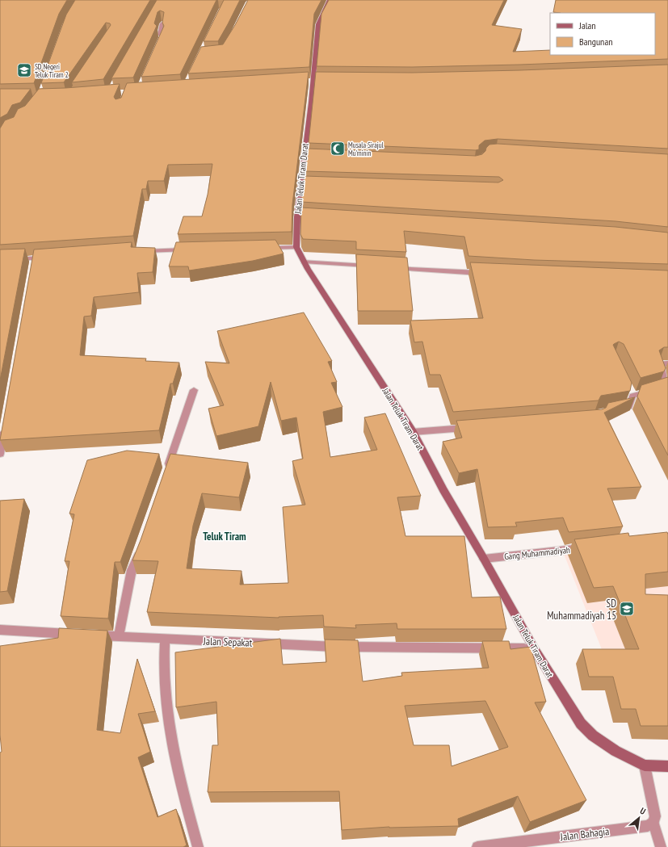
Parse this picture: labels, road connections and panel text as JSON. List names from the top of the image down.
{
  "streets": {
    "street": [
      "Jalan Teluk Tiram Darat",
      "Gang Muhammadiyah",
      "Jalan Sepakat",
      "Jalan Bahagia"
    ]
  },
  "crossings": [
    ["Jalan Teluk Tiram Darat", "Gang Muhammadiyah"],
    ["Jalan Teluk Tiram Darat", "Jalan Sepakat"]
  ],
  "districts": ["Teluk Tiram"],
  "places": {
    "school or university": ["SD Negeri Teluk Tiram 2", "SD Muhammadiyah 15"],
    "mosque": ["Musala Sirajul Mu'minin"]
  },
  "legend": ["Jalan", "Bangunan"],
  "north": "top right"
}
